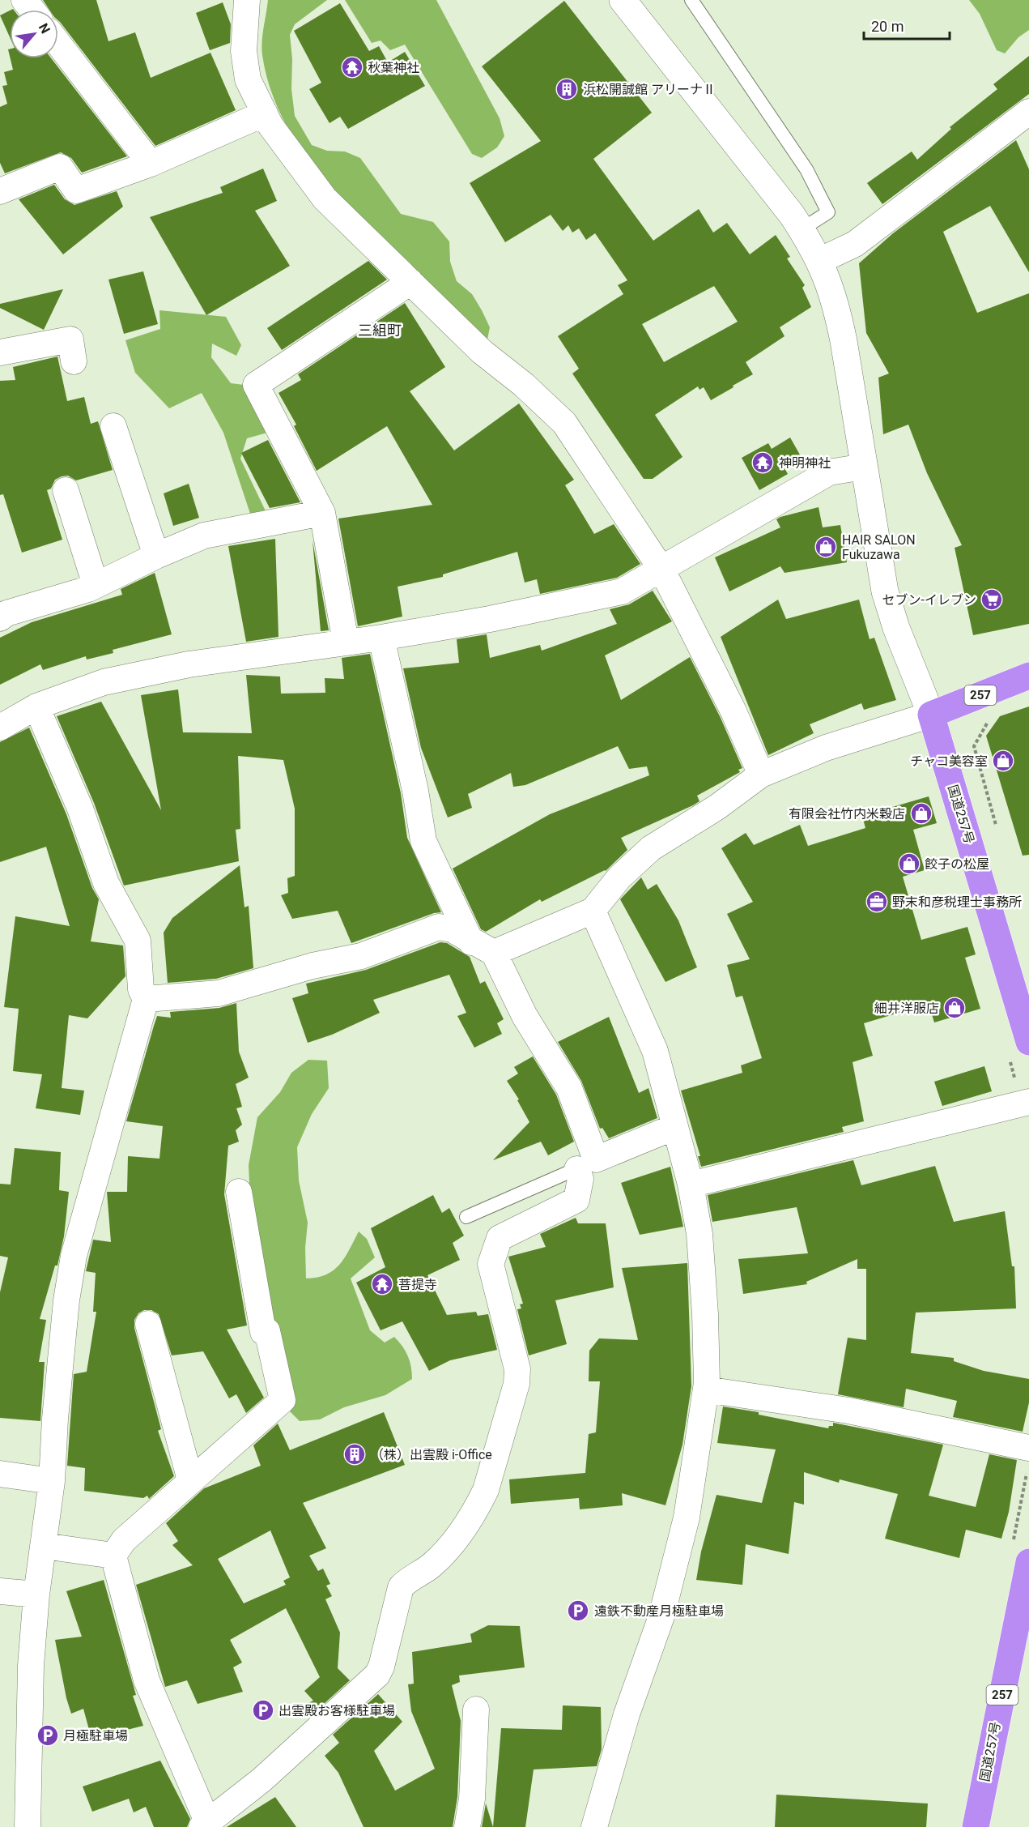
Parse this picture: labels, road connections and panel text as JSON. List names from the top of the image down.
{
  "streets": {
    "highway": ["257", "国道257号"]
  },
  "crossings": [
    ["257", "国道257号"]
  ],
  "districts": ["三組町"],
  "places": {
    "temple": ["秋葉神社", "神明神社", "菩提寺"],
    "building": ["浜松開誠館 アリーナⅡ", "（株）出雲殿 i-Office"],
    "shop": [
      "HAIR SALON Fukuzawa",
      "チャコ美容室",
      "有限会社竹内米穀店",
      "餃子の松屋",
      "細井洋服店"
    ],
    "supermarket": ["セブン-イレブン"],
    "office": ["野末和彦税理士事務所"],
    "parking": ["遠鉄不動産月極駐車場", "出雲殿お客様駐車場", "月極駐車場"]
  },
  "scale_bar": "20 m",
  "north": "top right"
}
